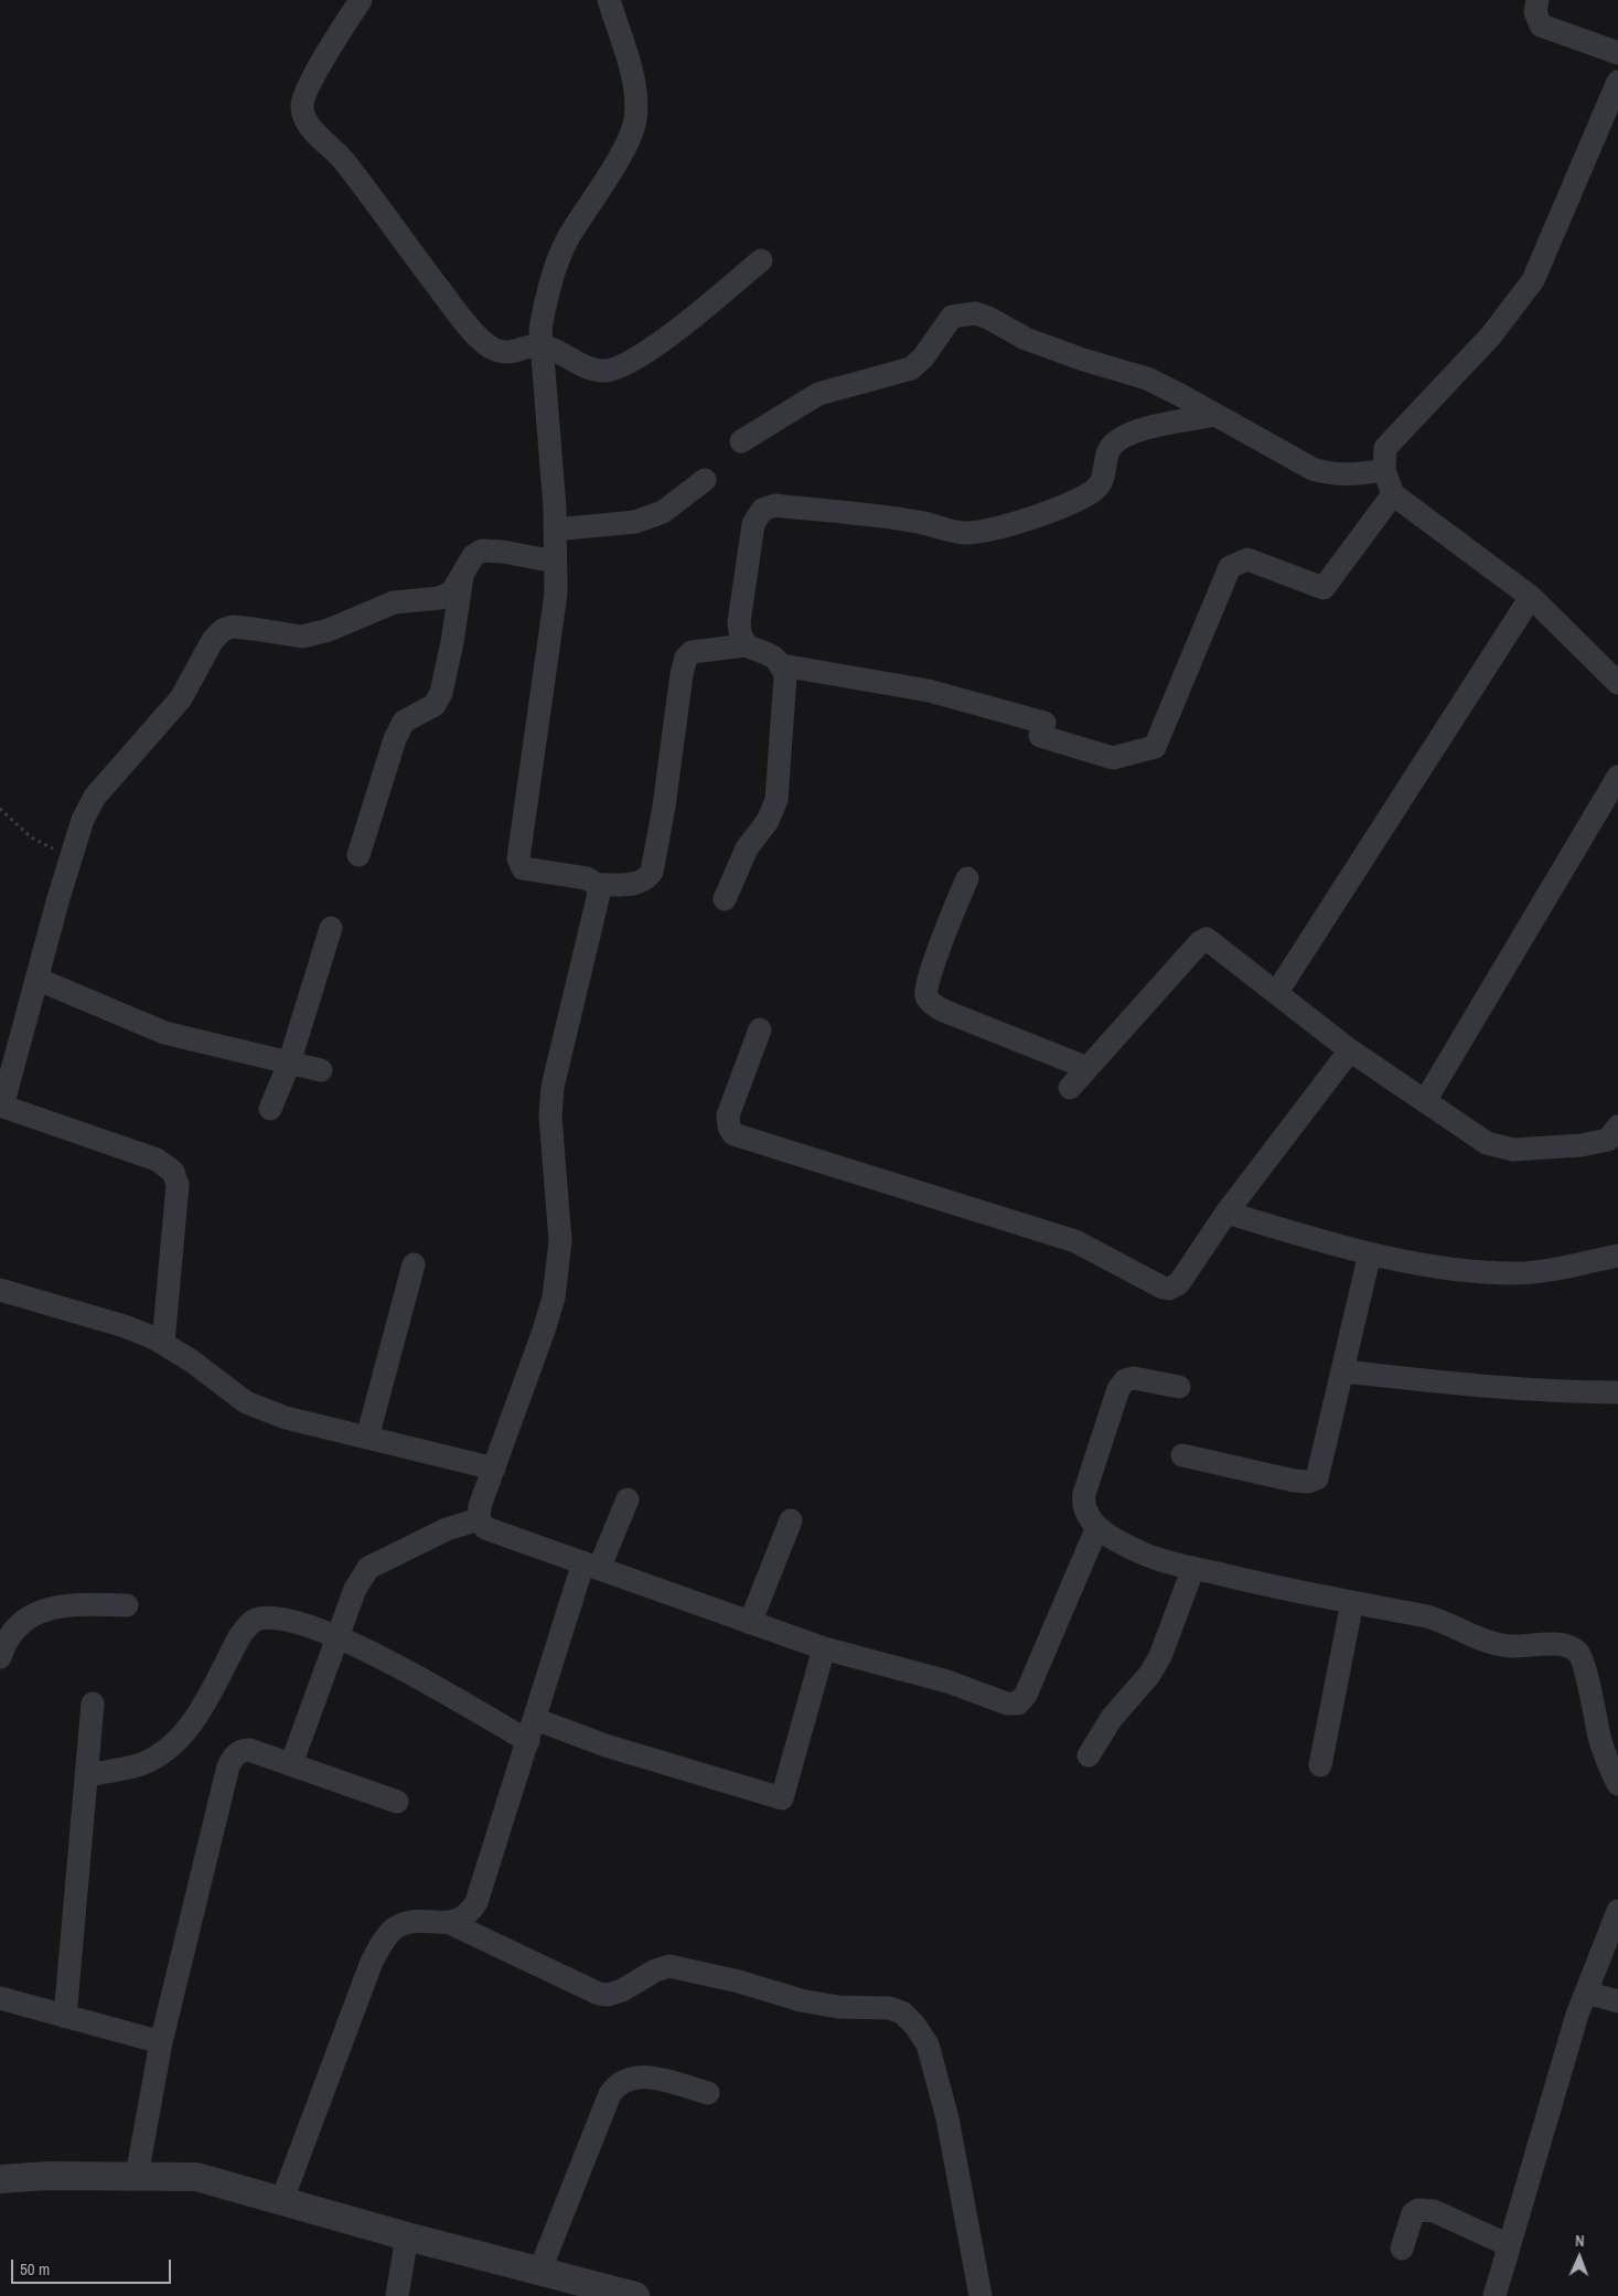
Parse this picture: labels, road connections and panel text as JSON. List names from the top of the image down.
{
  "scale_bar": "50 m",
  "north": "top"
}
